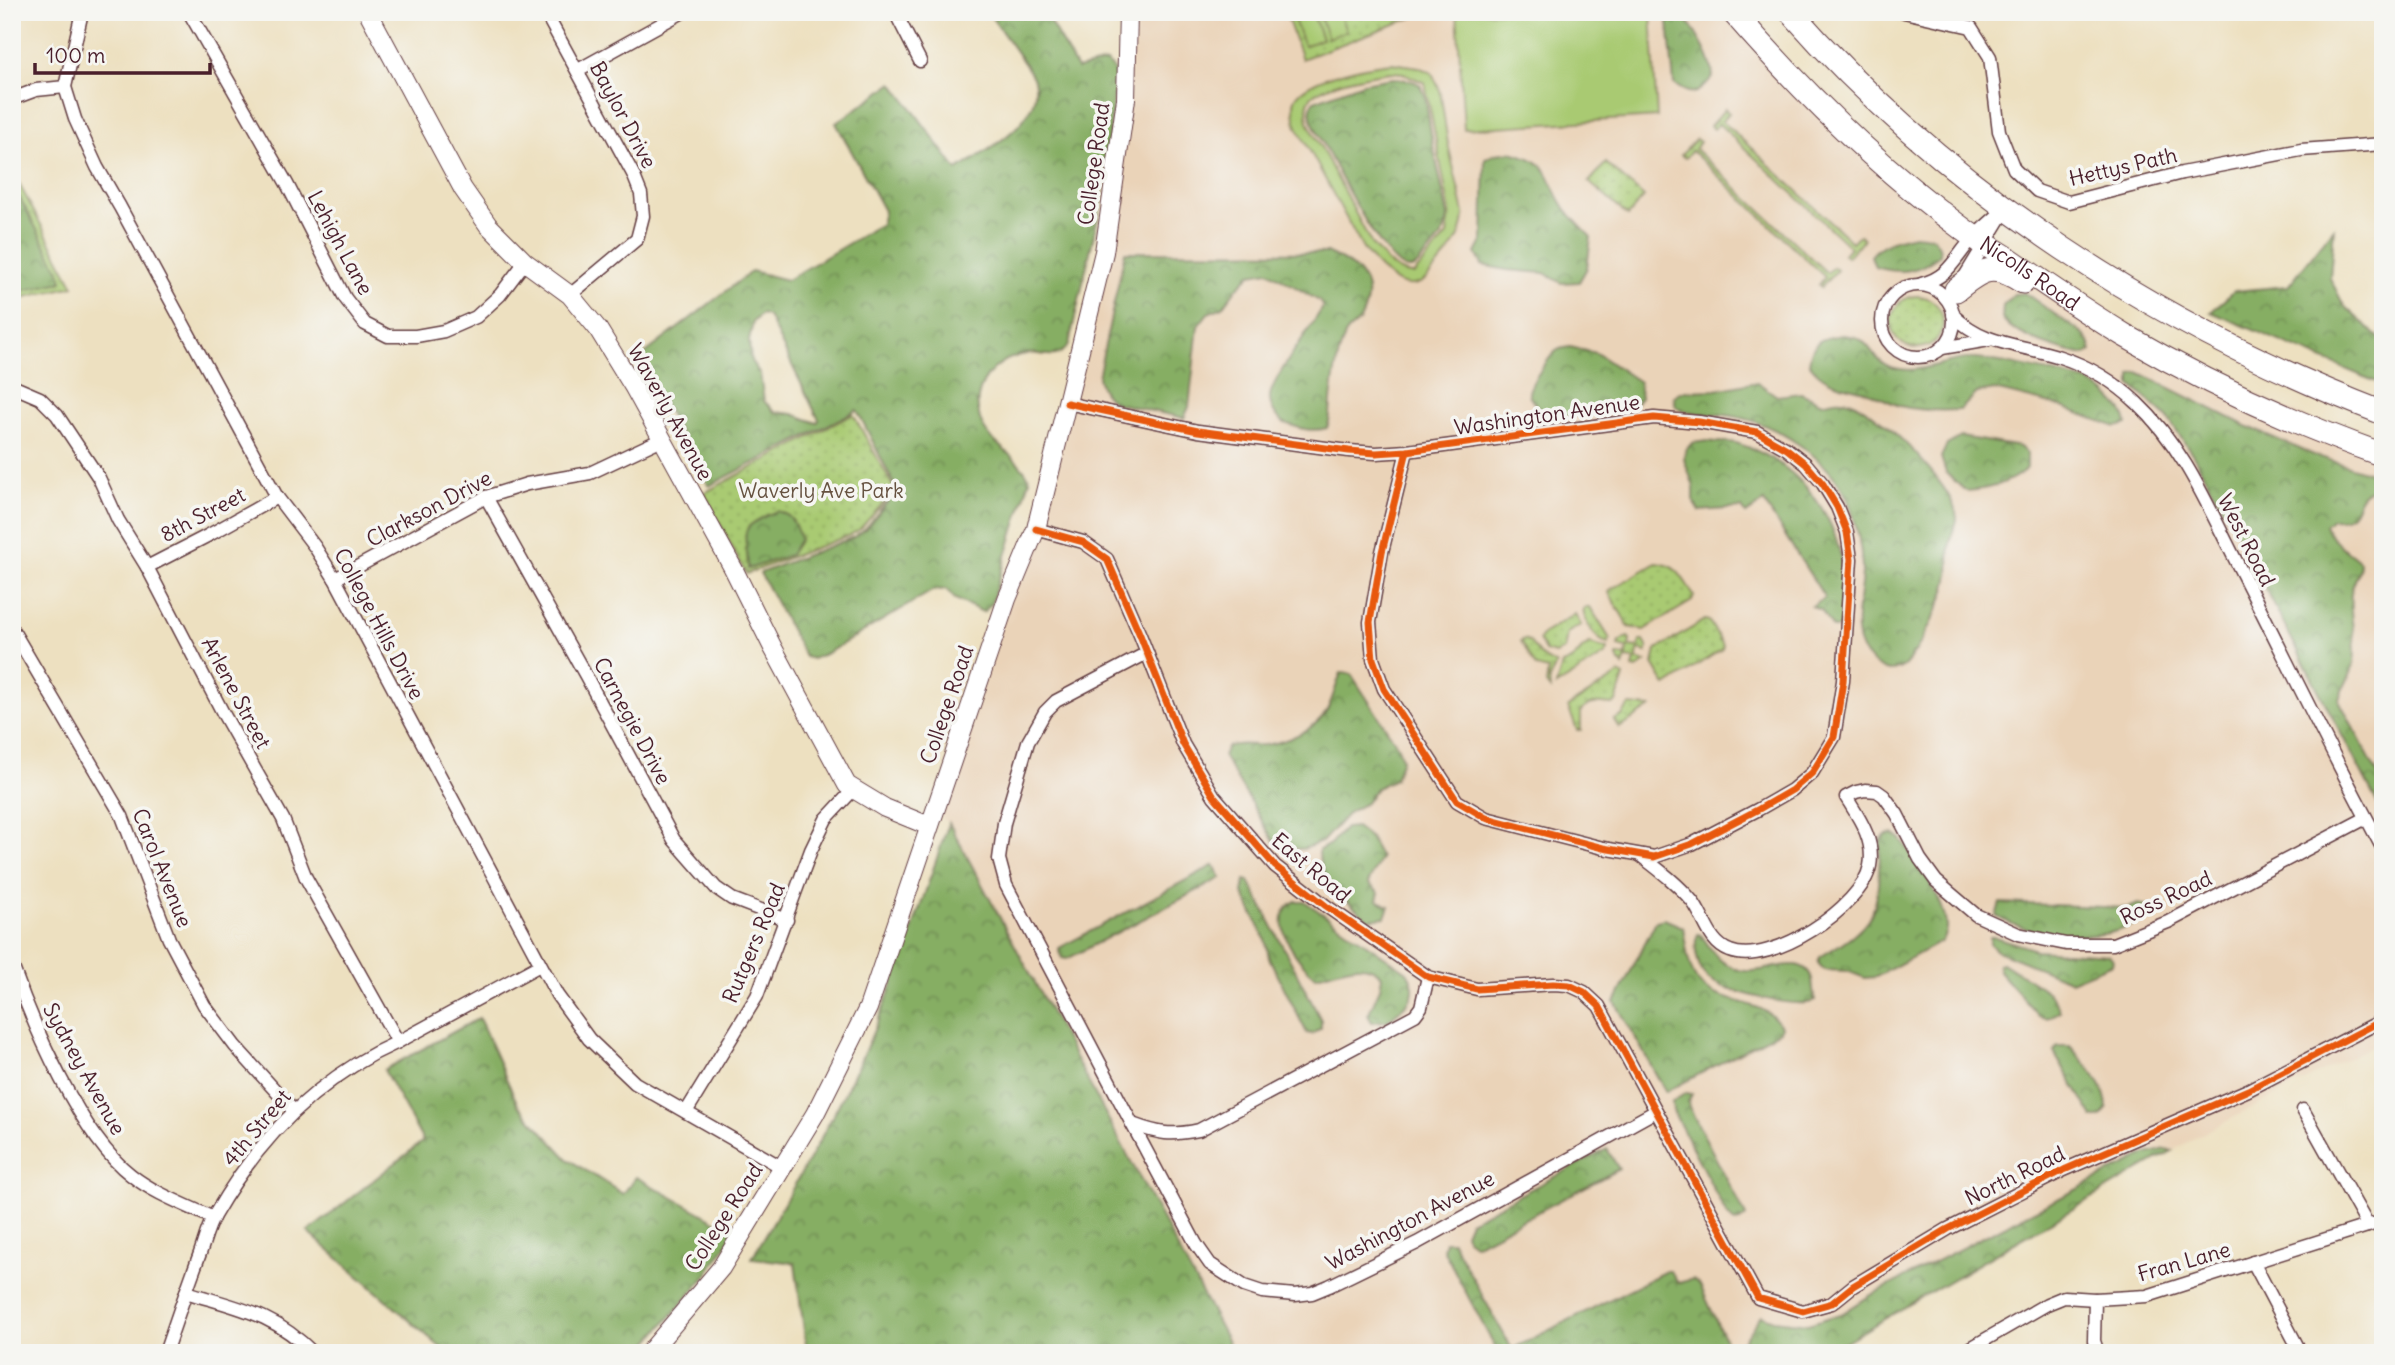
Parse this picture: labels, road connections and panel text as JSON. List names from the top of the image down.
{
  "streets": {
    "highway": ["Nicolls Road"],
    "street": [
      "Baylor Drive",
      "College Road",
      "Hettys Path",
      "Lehigh Lane",
      "Waverly Avenue",
      "Washington Avenue",
      "Clarkson Drive",
      "8th Street",
      "West Road",
      "College Hills Drive",
      "Arlene Street",
      "Carnegie Drive",
      "Carol Avenue",
      "East Road",
      "Ross Road",
      "Rutgers Road",
      "Sydney Avenue",
      "4th Street",
      "North Road",
      "Fran Lane"
    ]
  },
  "crossings": [
    ["Baylor Drive", "Waverly Avenue"],
    ["College Road", "Waverly Avenue"],
    ["College Road", "Washington Avenue"],
    ["College Road", "College Hills Drive"],
    ["College Road", "East Road"],
    ["Lehigh Lane", "Waverly Avenue"],
    ["Waverly Avenue", "Clarkson Drive"],
    ["Waverly Avenue", "Rutgers Road"],
    ["Washington Avenue", "East Road"],
    ["Washington Avenue", "Ross Road"],
    ["Washington Avenue", "North Road"],
    ["Clarkson Drive", "College Hills Drive"],
    ["Clarkson Drive", "Carnegie Drive"],
    ["8th Street", "College Hills Drive"],
    ["8th Street", "Arlene Street"],
    ["West Road", "Ross Road"],
    ["College Hills Drive", "Rutgers Road"],
    ["College Hills Drive", "4th Street"],
    ["Arlene Street", "4th Street"],
    ["Carnegie Drive", "Rutgers Road"],
    ["Carol Avenue", "4th Street"],
    ["East Road", "North Road"],
    ["Sydney Avenue", "4th Street"]
  ],
  "parks": ["Waverly Ave Park"],
  "scale_bar": "100 m"
}
